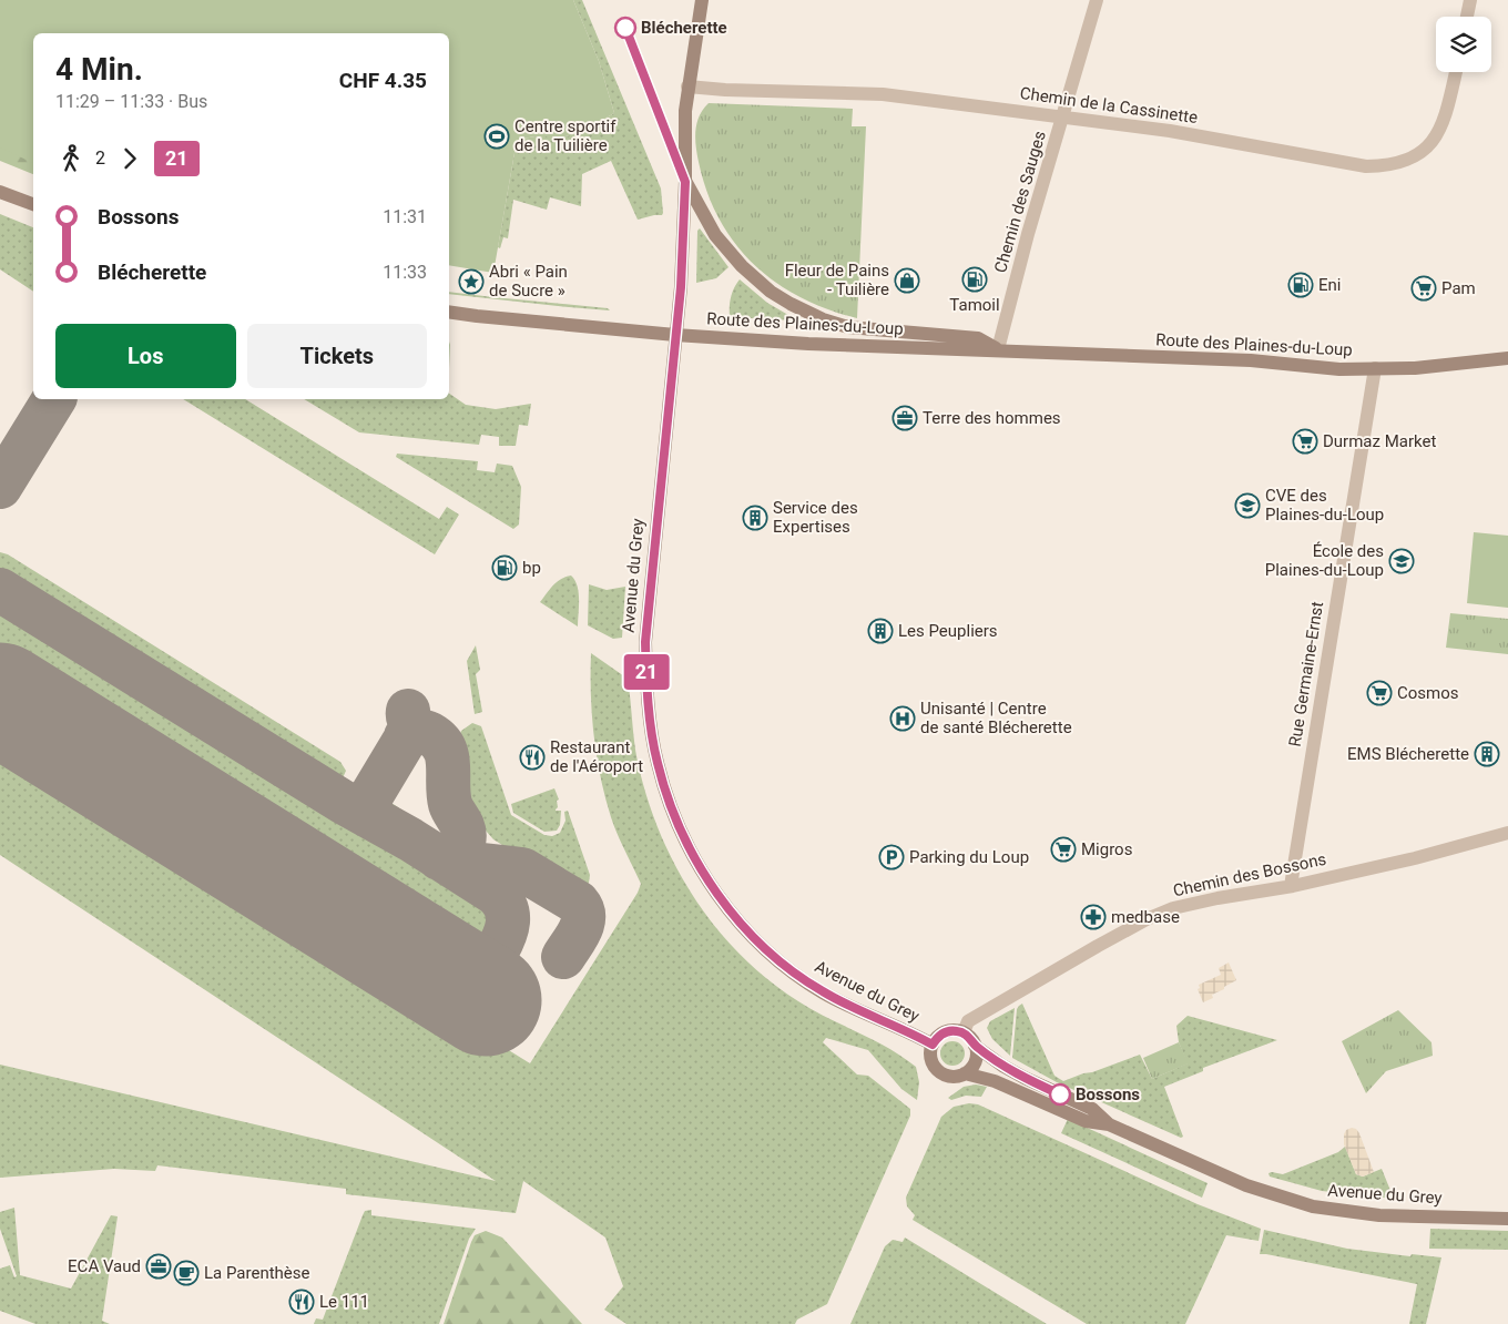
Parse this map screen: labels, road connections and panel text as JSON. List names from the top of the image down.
{
  "streets": {
    "street": [
      "Chemin de la Cassinette",
      "Chemin des Sauges",
      "Route des Plaines-du-Loup",
      "Avenue du Grey",
      "Rue Germaine-Ernst",
      "Chemin des Bossons"
    ]
  },
  "crossings": [
    ["Chemin de la Cassinette", "Chemin des Sauges"],
    ["Chemin de la Cassinette", "Avenue du Grey"],
    ["Chemin des Sauges", "Route des Plaines-du-Loup"],
    ["Route des Plaines-du-Loup", "Avenue du Grey"],
    ["Route des Plaines-du-Loup", "Rue Germaine-Ernst"],
    ["Avenue du Grey", "Chemin des Bossons"],
    ["Rue Germaine-Ernst", "Chemin des Bossons"]
  ],
  "places": {
    "other": ["Blécherette", "Bossons"],
    "sports": ["Centre sportif de la Tuilière"],
    "fuel station": ["Tamoil", "Eni", "bp"],
    "shop": ["Fleur de Pains - Tuilière"],
    "place": ["Abri « Pain de Sucre »"],
    "supermarket": [
      "Pam",
      "Durmaz Market",
      "Cosmos",
      "Migros"
    ],
    "office": ["Terre des hommes", "ECA Vaud"],
    "school or university": ["CVE des Plaines-du-Loup", "École des Plaines-du-Loup"],
    "building": ["Service des Expertises", "Les Peupliers", "EMS Blécherette"],
    "hospital": ["Unisanté | Centre de santé Blécherette"],
    "restaurant": ["Restaurant de l'Aéroport", "Le 111"],
    "parking": ["Parking du Loup"],
    "pharmacy": ["medbase"],
    "cafe": ["La Parenthèse"]
  },
  "lines": ["bus line 21"],
  "page": {
    "on_map": "21",
    "heading": ["4 Min.", "11:29 – 11:33 · Bus", "CHF 4.35"],
    "legs": ["2", "21"],
    "list": [
      {
        "name": "Bossons",
        "value": "11:31"
      },
      {
        "name": "Blécherette",
        "value": "11:33"
      }
    ],
    "buttons": ["Los", "Tickets"]
  }
}
